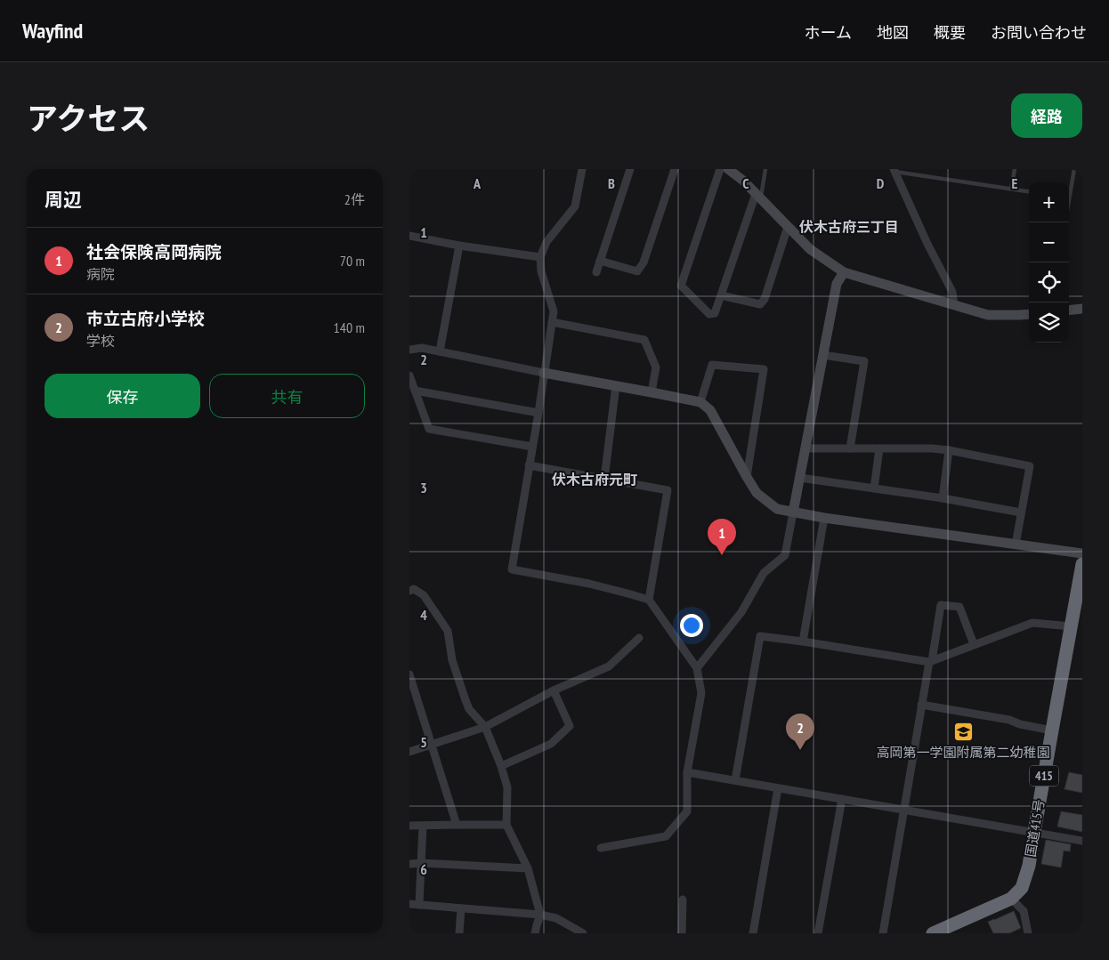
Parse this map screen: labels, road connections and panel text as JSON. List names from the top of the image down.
{
  "streets": {
    "highway": ["415", "国道415号"]
  },
  "districts": ["伏木古府三丁目", "伏木古府元町"],
  "places": {
    "school or university": ["高岡第一学園附属第二幼稚園"]
  },
  "page": {
    "header": "Wayfind",
    "nav": [
      "ホーム",
      "地図",
      "概要",
      "お問い合わせ"
    ],
    "title": "アクセス",
    "buttons": [
      "経路",
      ["保存", "共有"]
    ],
    "heading": ["周辺", "2件"],
    "map_buttons": ["+", "−"],
    "list": [
      {
        "mark": "1",
        "name": "社会保険高岡病院",
        "note": "病院",
        "value": "70 m"
      },
      {
        "mark": "2",
        "name": "市立古府小学校",
        "note": "学校",
        "value": "140 m"
      }
    ],
    "pins": ["1", "2"]
  },
  "grid": {
    "columns": [
      "A",
      "B",
      "C",
      "D",
      "E"
    ],
    "rows": [
      "1",
      "2",
      "3",
      "4",
      "5",
      "6"
    ]
  }
}
